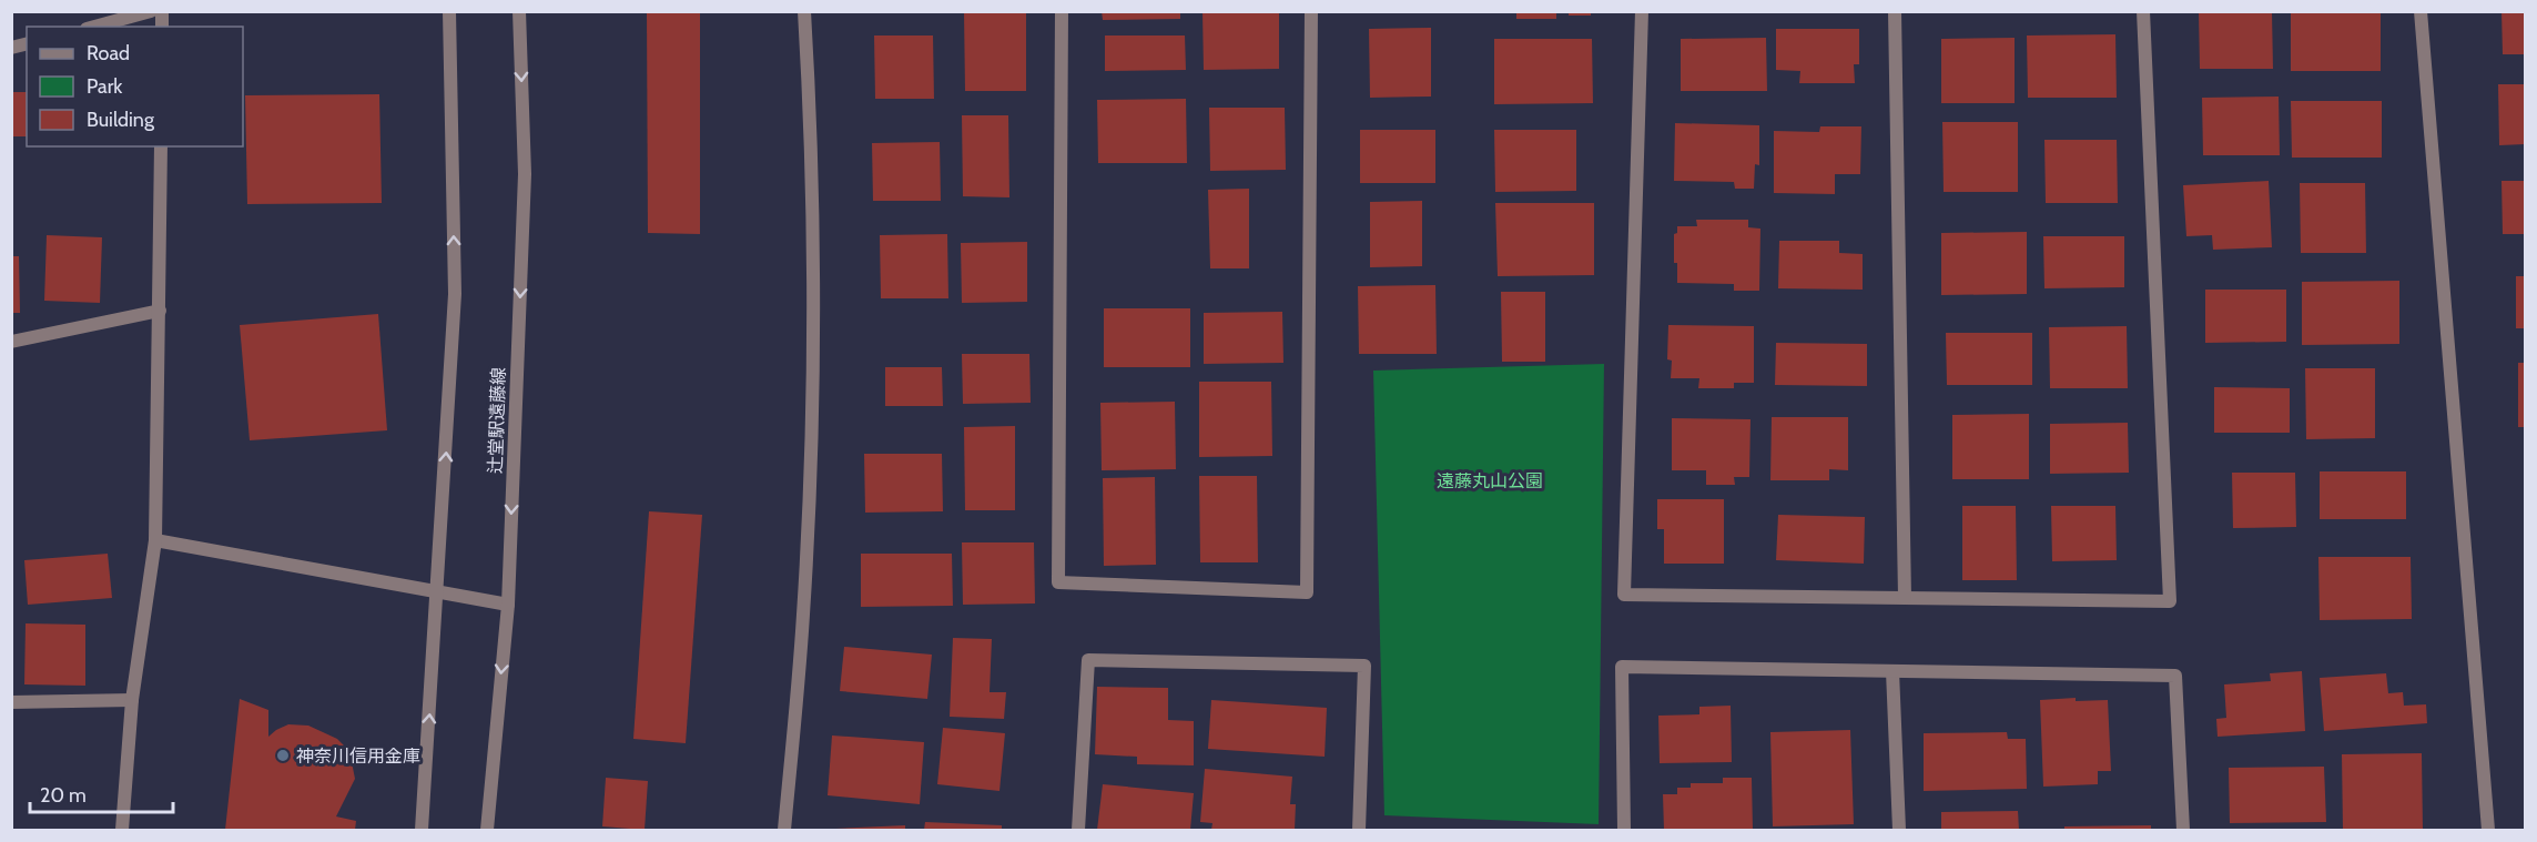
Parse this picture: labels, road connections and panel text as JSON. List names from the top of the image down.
{
  "streets": {
    "street": ["辻堂駅遠藤線"]
  },
  "parks": ["遠藤丸山公園"],
  "places": ["神奈川信用金庫"],
  "legend": ["Road", "Park", "Building"],
  "scale_bar": "20 m"
}
